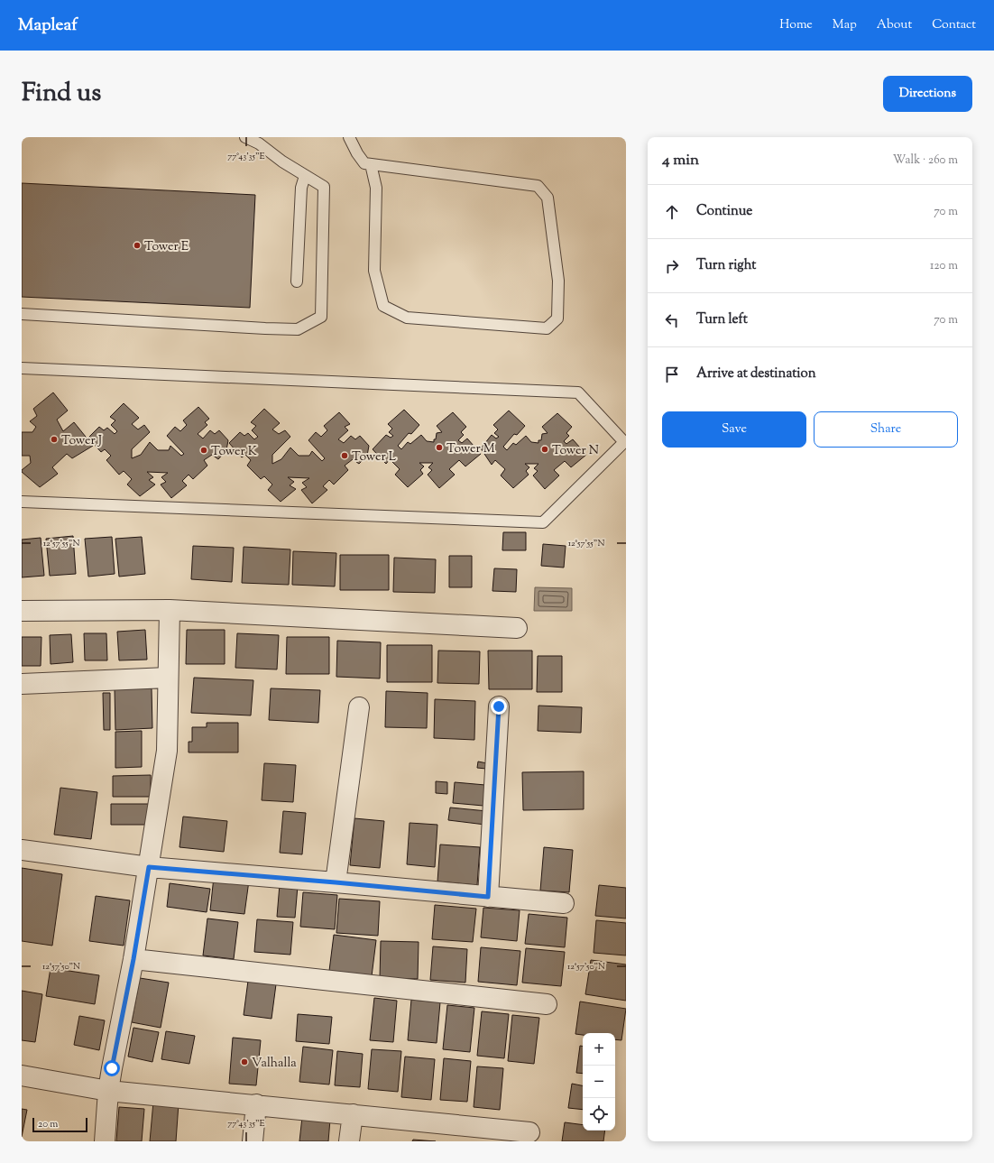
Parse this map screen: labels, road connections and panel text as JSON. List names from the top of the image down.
{
  "places": [
    "Tower E",
    "Tower J",
    "Tower M",
    "Tower N",
    "Tower K",
    "Tower L",
    "Valhalla"
  ],
  "scale_bar": "20 m",
  "page": {
    "header": "Mapleaf",
    "nav": [
      "Home",
      "Map",
      "About",
      "Contact"
    ],
    "title": "Find us",
    "buttons": [
      "Directions",
      ["Save", "Share"]
    ],
    "heading": ["4 min", "Walk · 260 m"],
    "list": [
      ["Continue", "70 m"],
      ["Turn right", "120 m"],
      ["Turn left", "70 m"],
      "Arrive at destination"
    ],
    "map_buttons": ["+", "−"],
    "scale": "20 m"
  },
  "coordinates": ["77°43'35\"E", "12°57'55\"N", "12°57'50\"N"]
}
